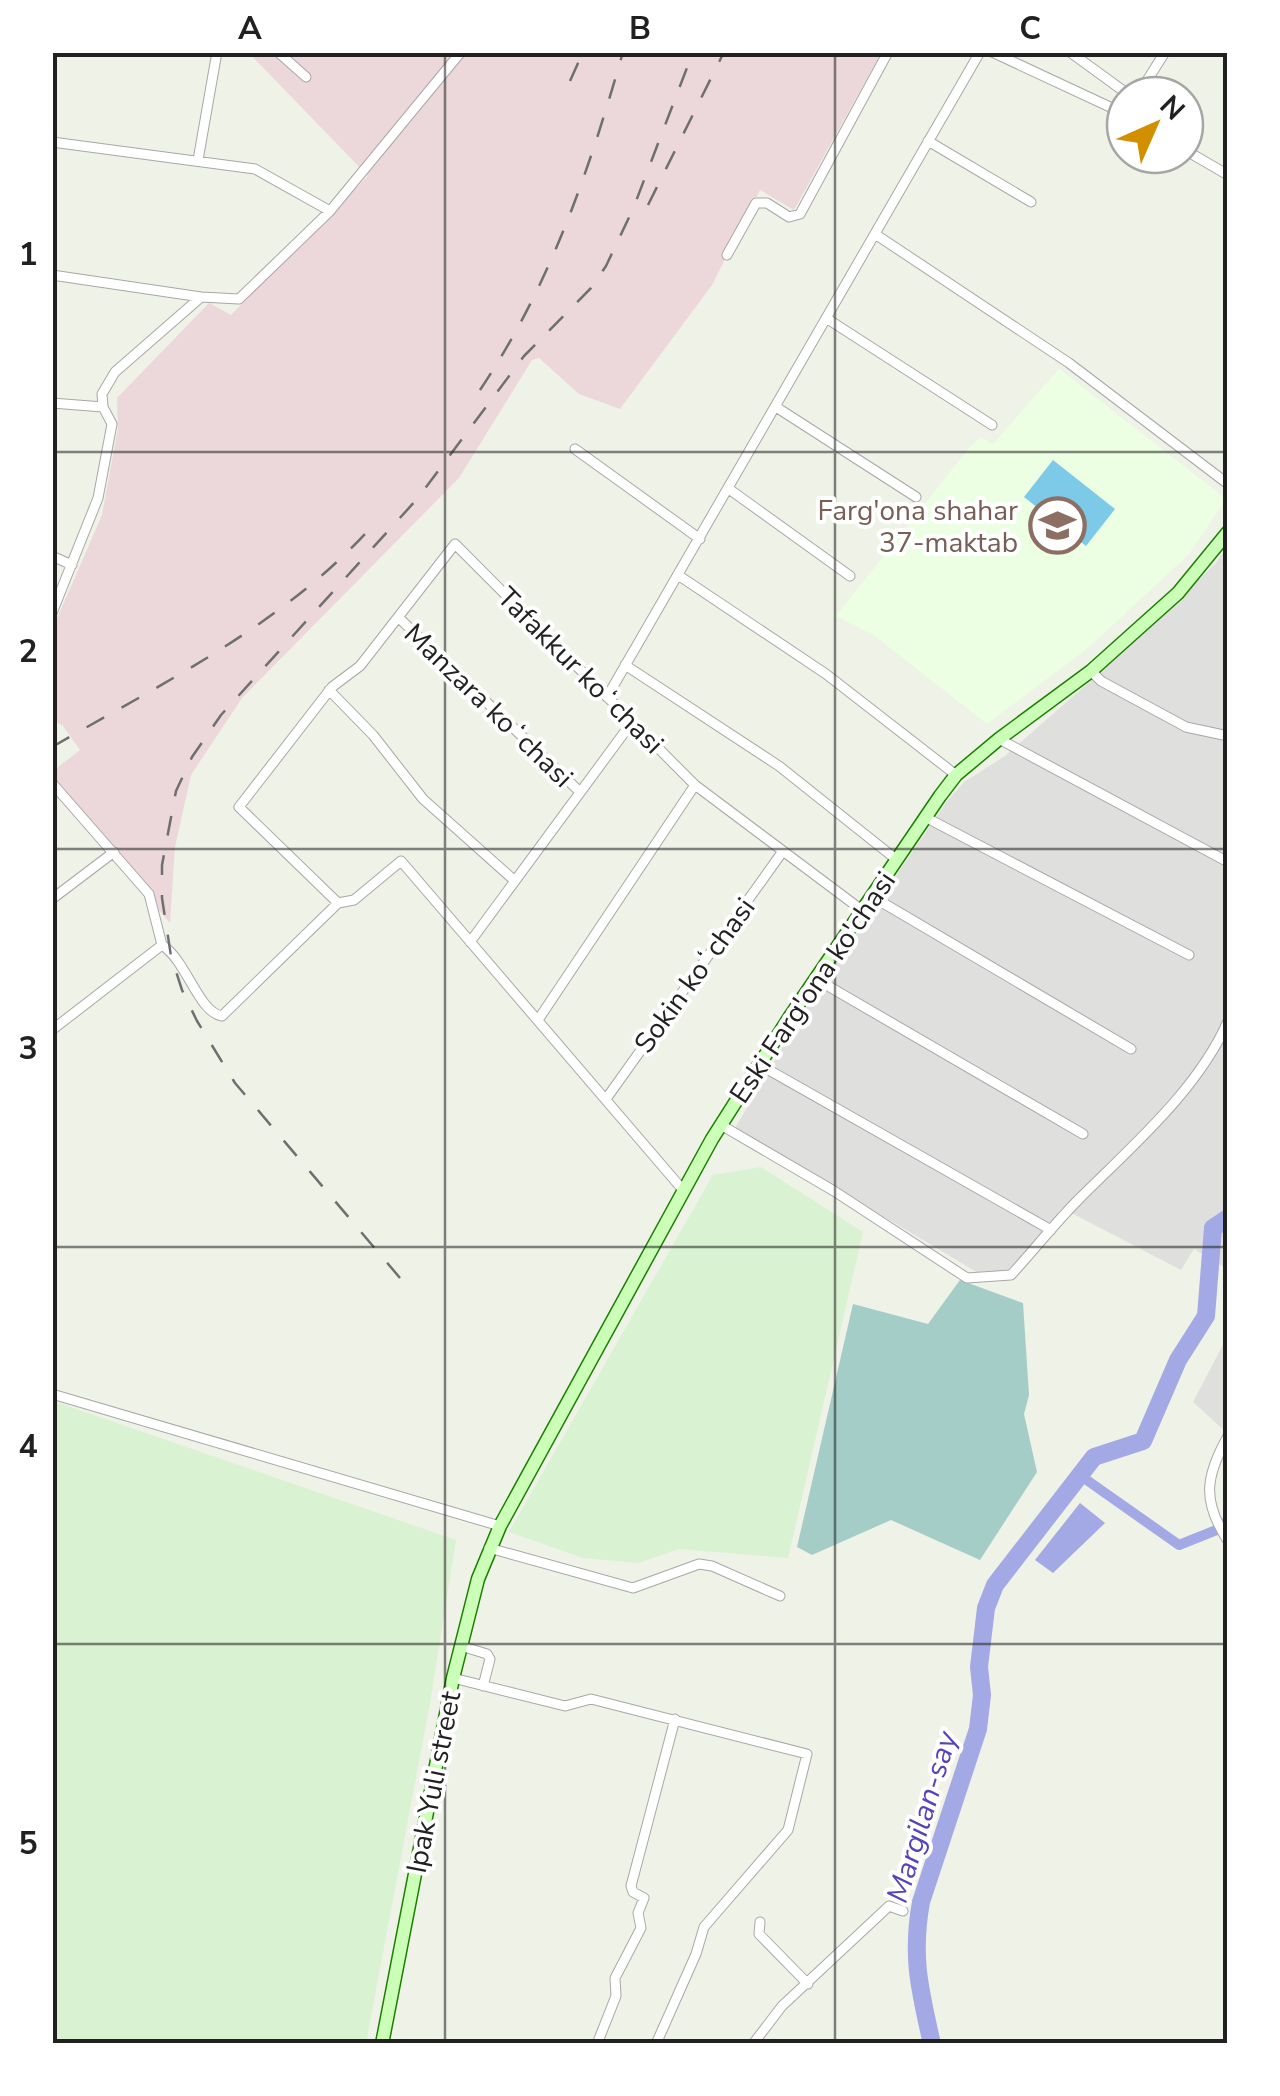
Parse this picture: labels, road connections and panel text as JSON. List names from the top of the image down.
{
  "streets": {
    "main road": ["Eski Farg'ona ko'chasi", "Ipak Yuli street"],
    "street": ["Tafakkur koʻchasi", "Manzara koʻchasi", "Sokin koʻchasi"]
  },
  "crossings": [
    ["Tafakkur koʻchasi", "Manzara koʻchasi"],
    ["Tafakkur koʻchasi", "Sokin koʻchasi"],
    ["Tafakkur koʻchasi", "Eski Farg'ona ko'chasi"],
    ["Eski Farg'ona ko'chasi", "Ipak Yuli street"]
  ],
  "water": ["Margilan-say"],
  "places": {
    "school or university": ["Farg'ona shahar 37-maktab"]
  },
  "north": "top right",
  "grid": {
    "columns": ["A", "B", "C"],
    "rows": [
      "1",
      "2",
      "3",
      "4",
      "5"
    ]
  }
}
